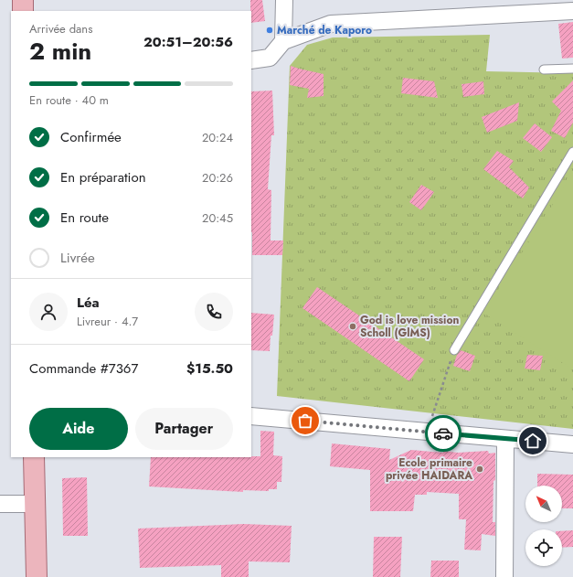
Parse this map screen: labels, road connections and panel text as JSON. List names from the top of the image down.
{
  "places": ["Marché de Kaporo", "God is love mission Scholl (GlMS)", "Ecole primaire privée HAIDARA"],
  "north": "top left",
  "page": {
    "heading": ["2 min", "Arrivée dans", "20:51–20:56"],
    "panel": [
      "Léa",
      "Livreur · 4.7",
      "Commande #7367",
      "$15.50"
    ],
    "bar": "En route · 40 m",
    "list": [
      ["Confirmée", "20:24"],
      ["En préparation", "20:26"],
      ["En route", "20:45"],
      "Livrée"
    ],
    "buttons": ["Aide", "Partager"]
  }
}
